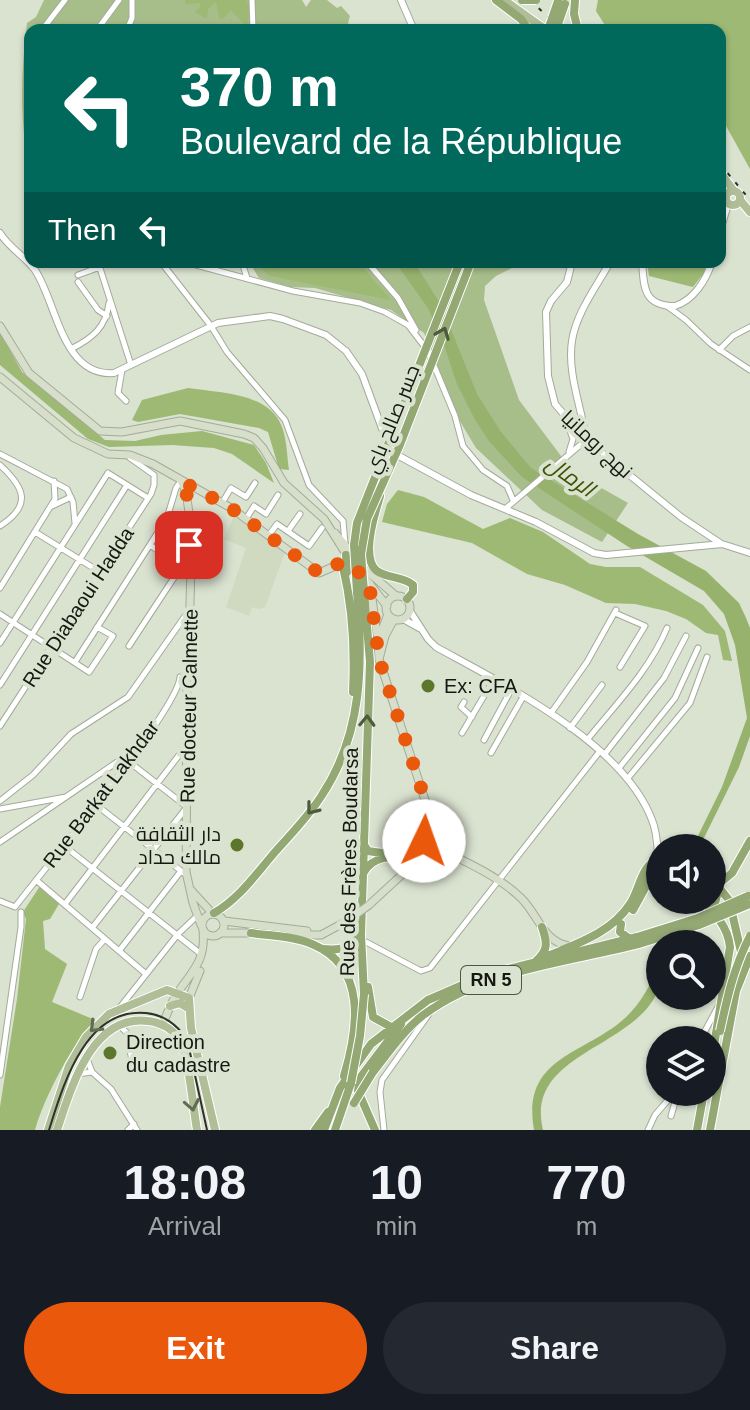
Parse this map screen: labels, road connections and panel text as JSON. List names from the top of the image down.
{
  "streets": {
    "highway": ["جسر صالح باي", "Rue des Frères Boudarsa", "RN 5"],
    "main road": ["Rue docteur Calmette"],
    "street": ["نهج رومانيا", "Rue Diabaoui Hadda", "Rue Barkat Lakhdar"]
  },
  "crossings": [
    ["جسر صالح باي", "Rue des Frères Boudarsa"],
    ["Rue des Frères Boudarsa", "RN 5"]
  ],
  "water": ["الرمال"],
  "places": ["Ex: CFA", "دار الثقافة مالك حداد", "Direction du cadastre"],
  "page": {
    "turn": ["370 m", "Boulevard de la République"],
    "then": "Then",
    "eta": [
      "18:08",
      "Arrival",
      "10",
      "min",
      "770",
      "m"
    ],
    "buttons": ["Exit", "Share"]
  }
}
